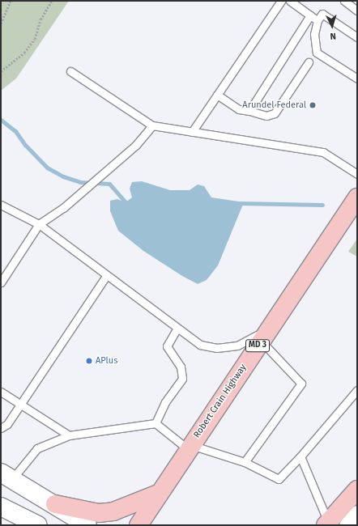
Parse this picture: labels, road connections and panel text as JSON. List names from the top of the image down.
{
  "streets": {
    "highway": ["MD 3", "Robert Crain Highway"]
  },
  "places": ["Arundel Federal", "APlus"],
  "north": "bottom"
}
